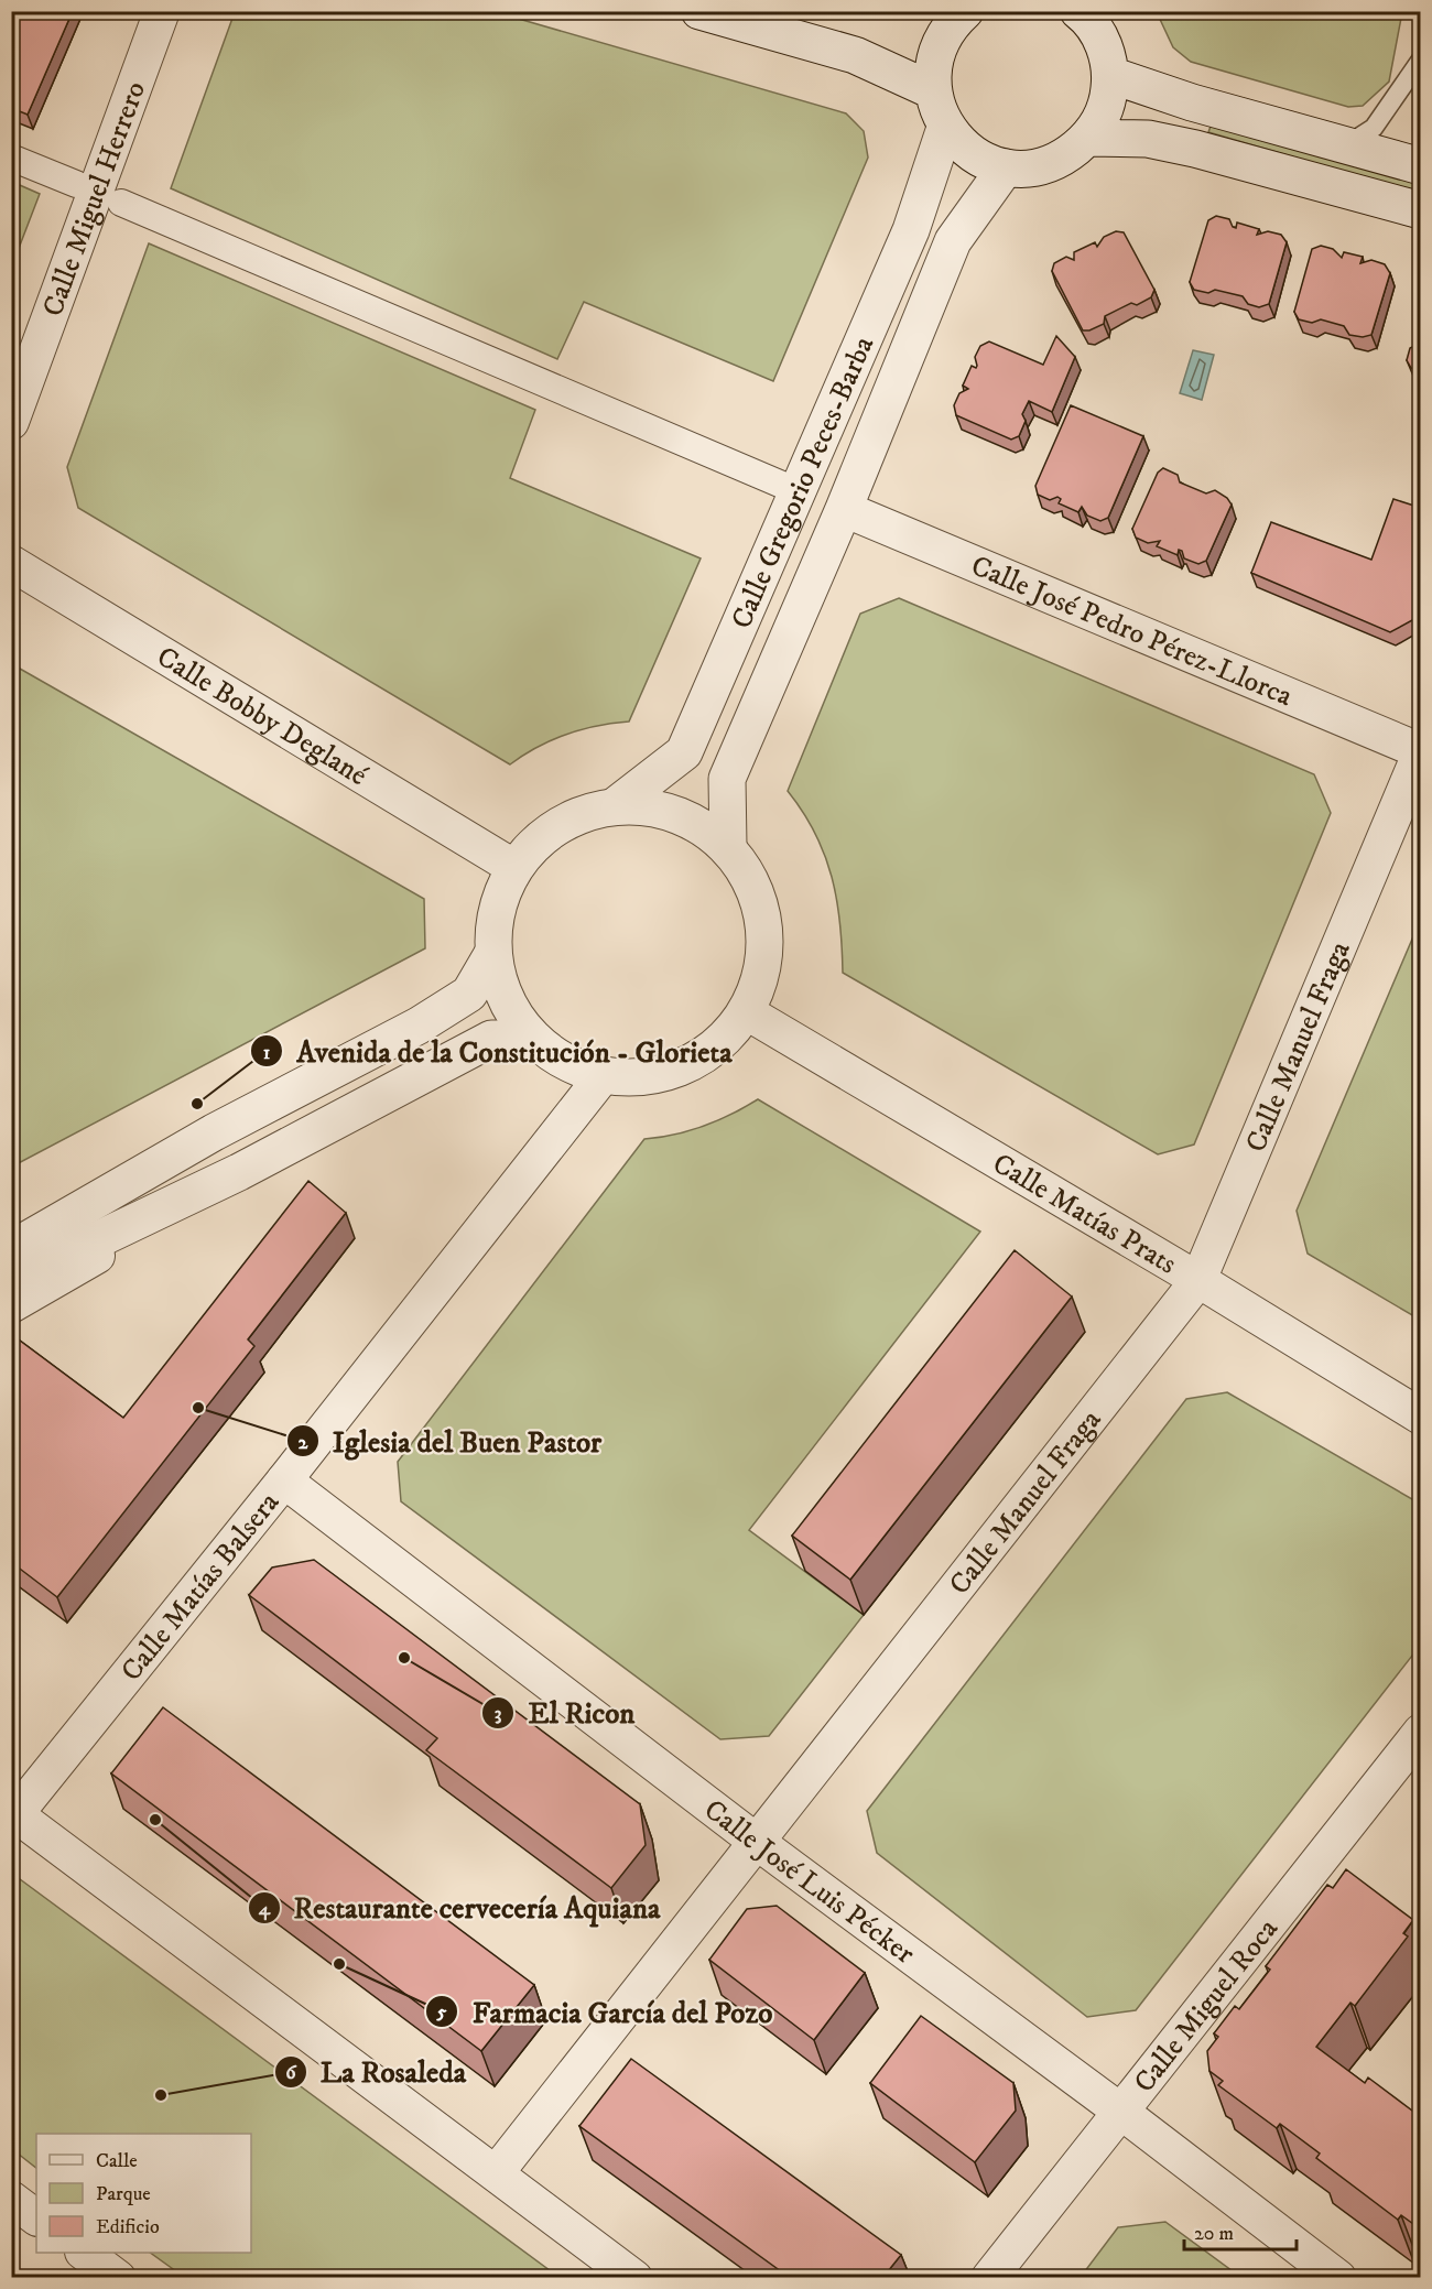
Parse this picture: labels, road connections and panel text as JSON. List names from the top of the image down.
{
  "streets": {
    "street": [
      "Calle Miguel Herrero",
      "Calle Gregorio Peces-Barba",
      "Calle José Pedro Pérez-Llorca",
      "Calle Bobby Deglané",
      "Calle Manuel Fraga",
      "Calle Matías Prats",
      "Calle Matías Balsera",
      "Calle José Luis Pécker",
      "Calle Miguel Roca"
    ]
  },
  "crossings": [
    ["Calle Gregorio Peces-Barba", "Calle José Pedro Pérez-Llorca"],
    ["Calle José Pedro Pérez-Llorca", "Calle Manuel Fraga"],
    ["Calle Manuel Fraga", "Calle Matías Prats"],
    ["Calle Manuel Fraga", "Calle José Luis Pécker"],
    ["Calle Matías Balsera", "Calle José Luis Pécker"],
    ["Calle José Luis Pécker", "Calle Miguel Roca"]
  ],
  "places": [
    "Avenida de la Constitución - Glorieta",
    "Iglesia del Buen Pastor",
    "El Ricon",
    "Restaurante cervecería Aquiana",
    "Farmacia García del Pozo",
    "La Rosaleda"
  ],
  "legend": ["Calle", "Parque", "Edificio"],
  "scale_bar": "20 m"
}
